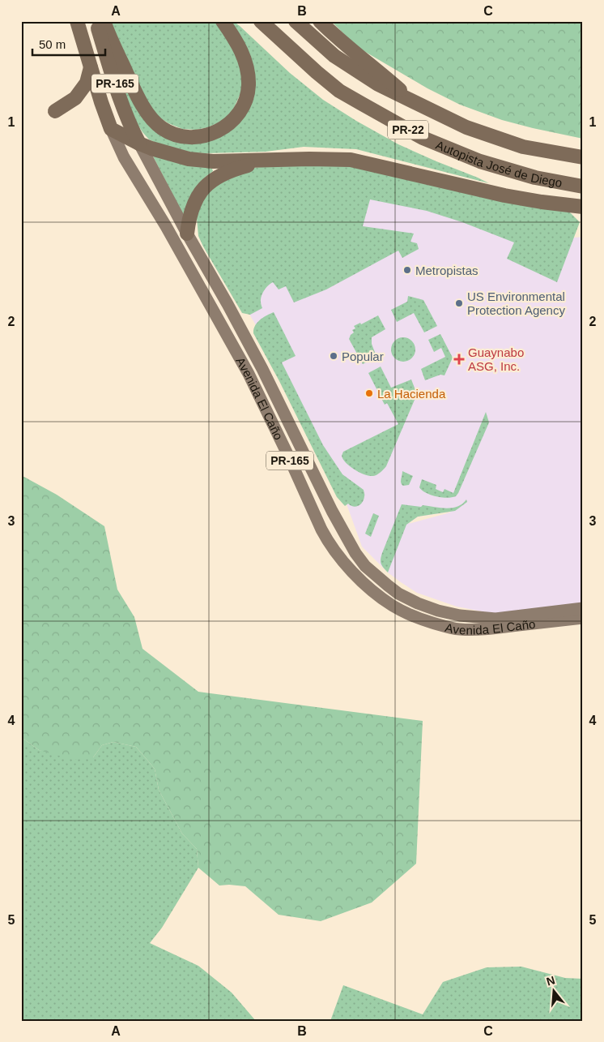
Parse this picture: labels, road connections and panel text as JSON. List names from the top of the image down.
{
  "streets": {
    "highway": [
      "PR-165",
      "PR-22",
      "Autopista José de Diego",
      "Avenida El Caño"
    ]
  },
  "places": {
    "other": [
      "Metropistas",
      "US Environmental Protection Agency",
      "Popular",
      "La Hacienda"
    ],
    "health": ["Guaynabo ASG, Inc."]
  },
  "scale_bar": "50 m",
  "north": "top",
  "grid": {
    "columns": ["A", "B", "C"],
    "rows": [
      "1",
      "2",
      "3",
      "4",
      "5"
    ]
  }
}
